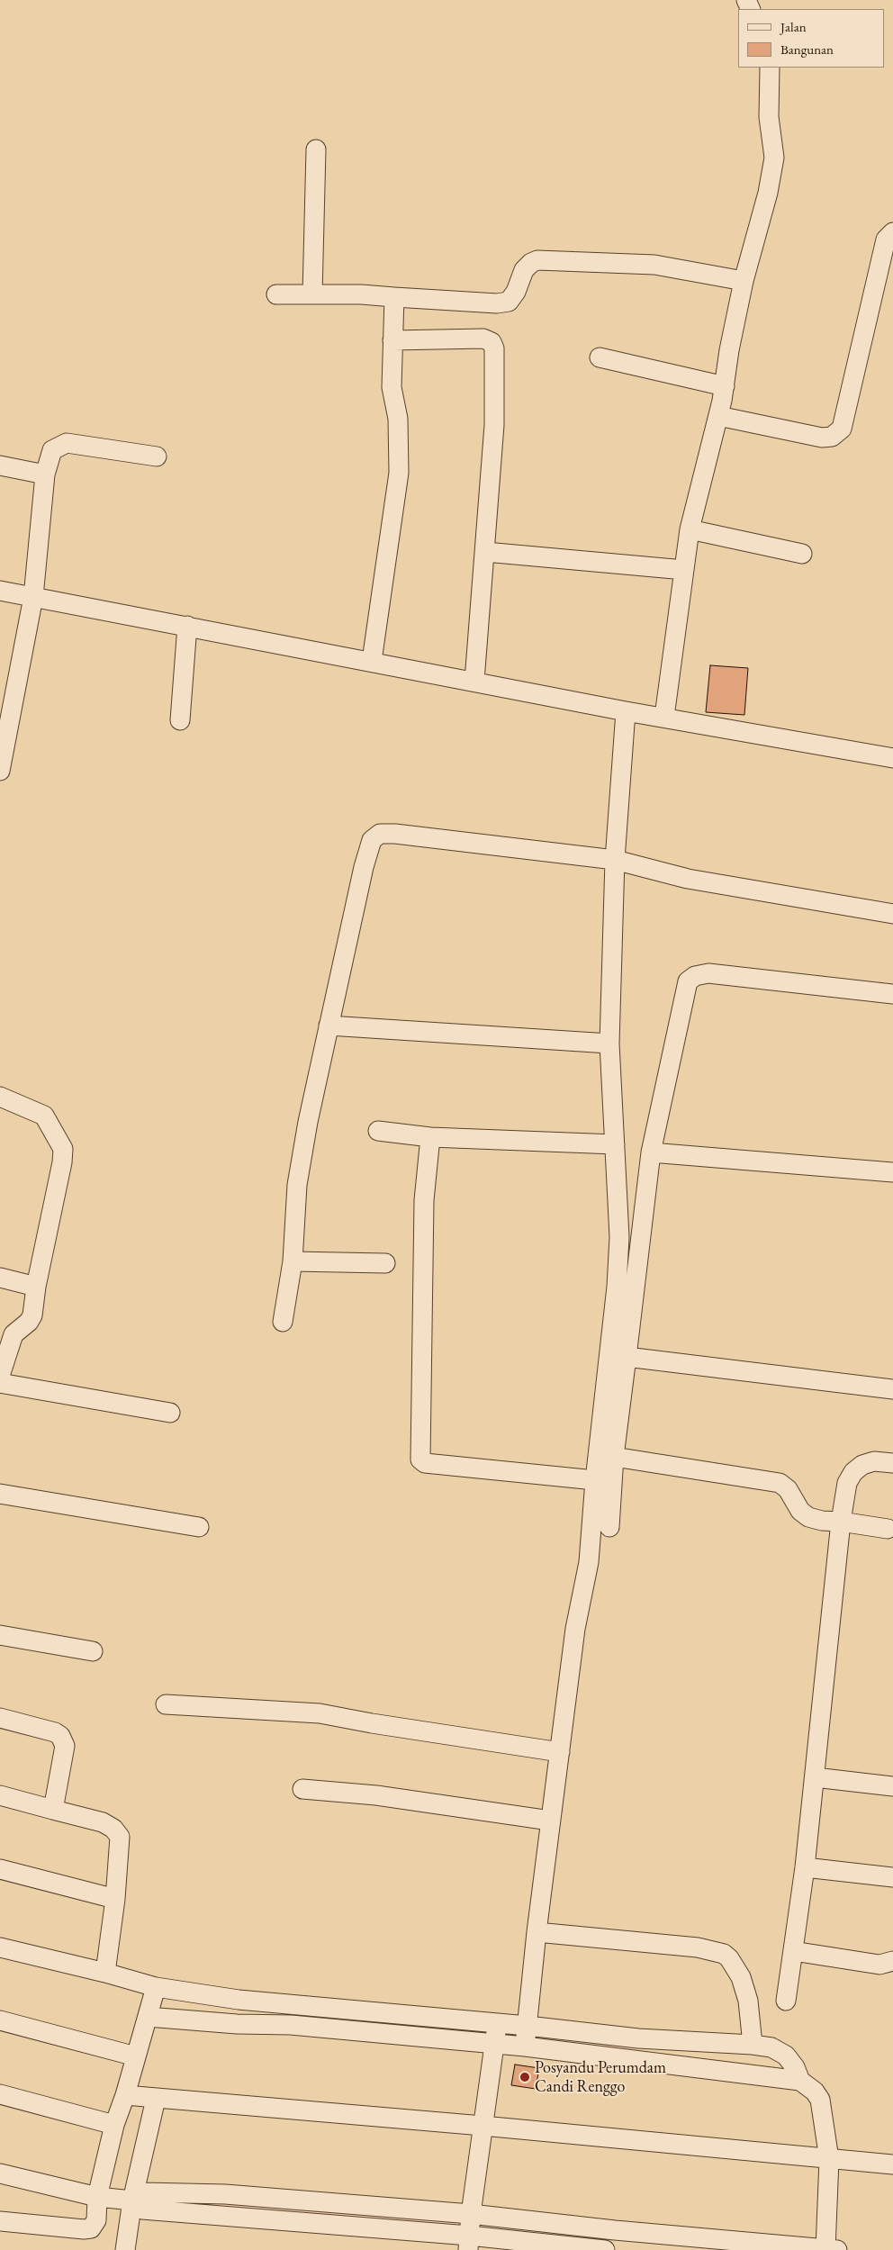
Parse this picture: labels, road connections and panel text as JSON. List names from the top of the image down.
{
  "places": ["Posyandu Perumdam Candi Renggo"],
  "legend": ["Jalan", "Bangunan"]
}
